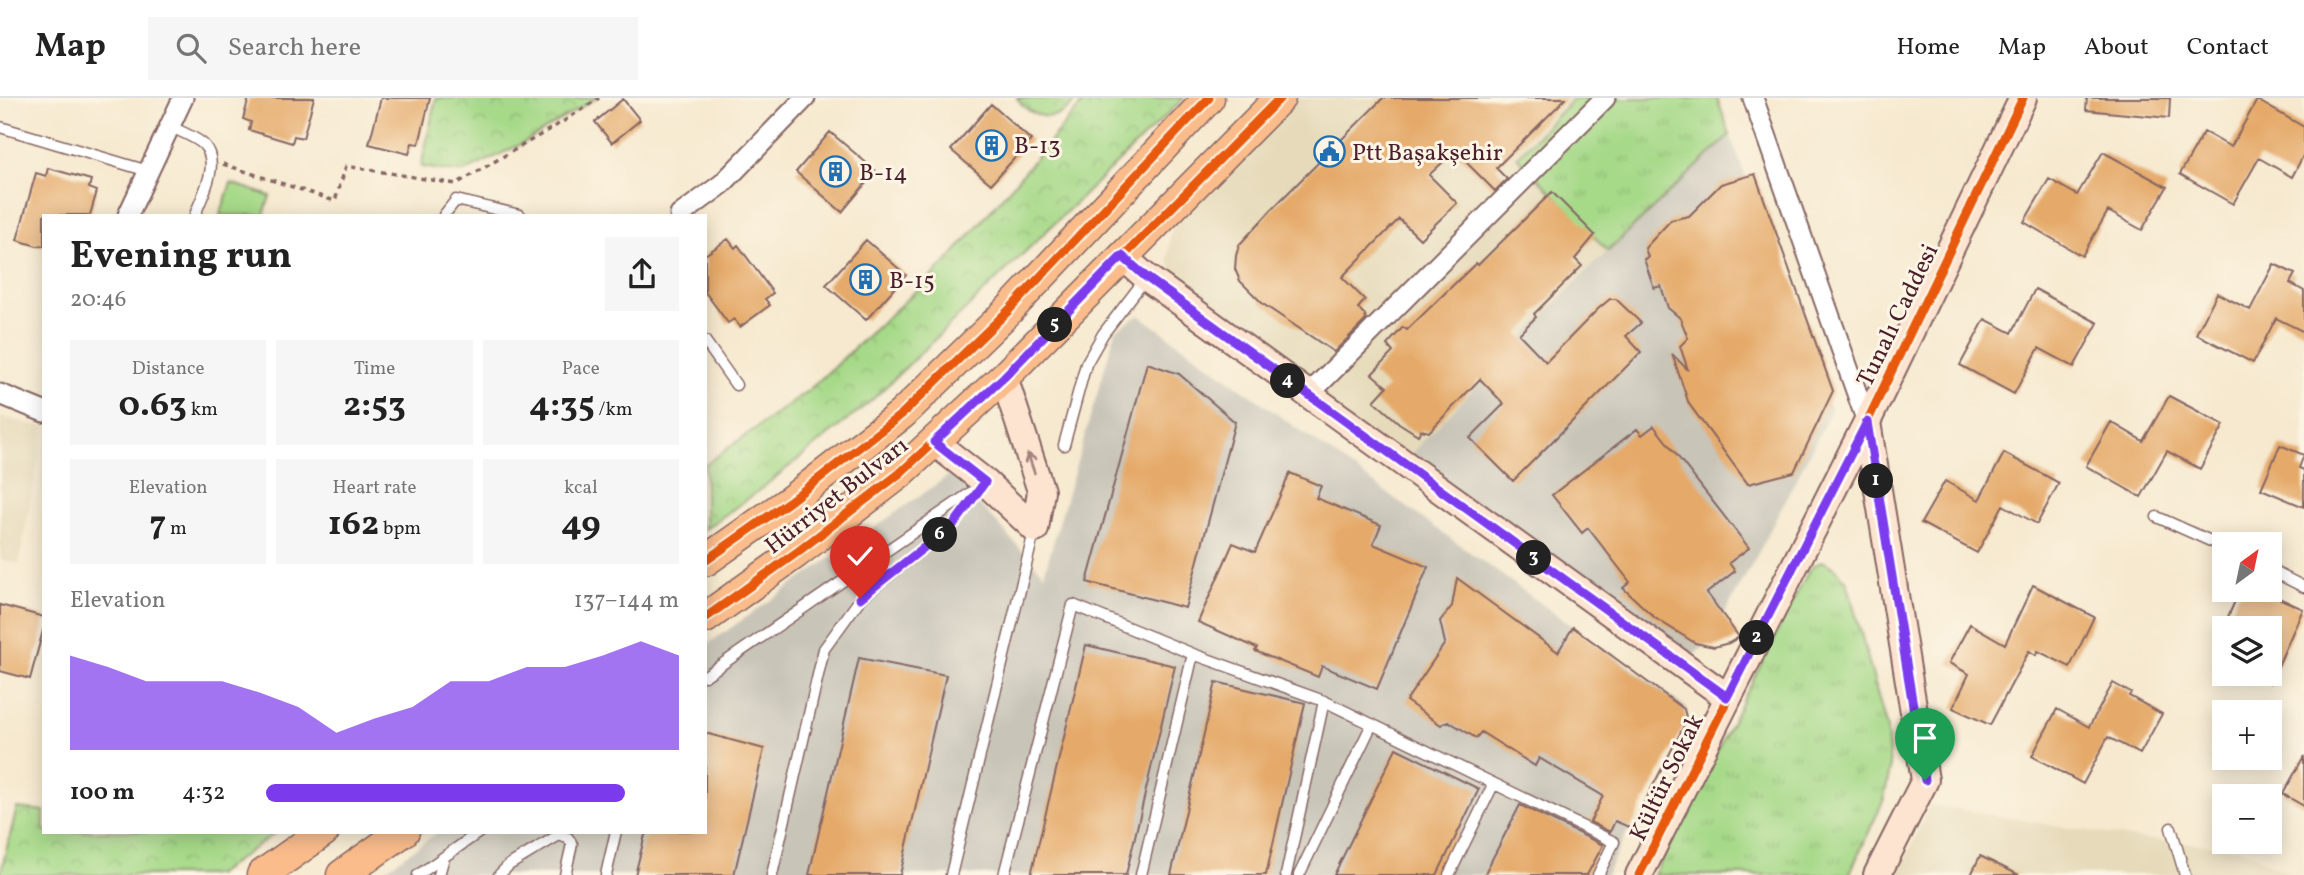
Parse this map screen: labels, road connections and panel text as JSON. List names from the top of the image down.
{
  "streets": {
    "main road": ["Hürriyet Bulvarı"],
    "street": ["Tunalı Caddesi", "Kültür Sokak"]
  },
  "crossings": [
    ["Tunalı Caddesi", "Kültür Sokak"]
  ],
  "places": {
    "building": ["B-13", "B-14", "B-15"],
    "public building": ["Ptt Başakşehir"]
  },
  "north": "top right",
  "page": {
    "header": "Map",
    "search": "Search here",
    "nav": [
      "Home",
      "Map",
      "About",
      "Contact"
    ],
    "heading": ["Evening run", "20:46"],
    "pins": [
      "5",
      "4",
      "1",
      "6",
      "3",
      "2"
    ],
    "stats": [
      ["Distance", "0.63 km"],
      ["Time", "2:53"],
      ["Pace", "4:35 /km"],
      ["Elevation", "7 m"],
      ["Heart rate", "162 bpm"],
      ["kcal", "49"]
    ],
    "map_buttons": ["+", "−"],
    "chart": ["Elevation", "137–144 m"],
    "list": [
      {
        "name": "100 m",
        "note": "4:32"
      }
    ]
  }
}
